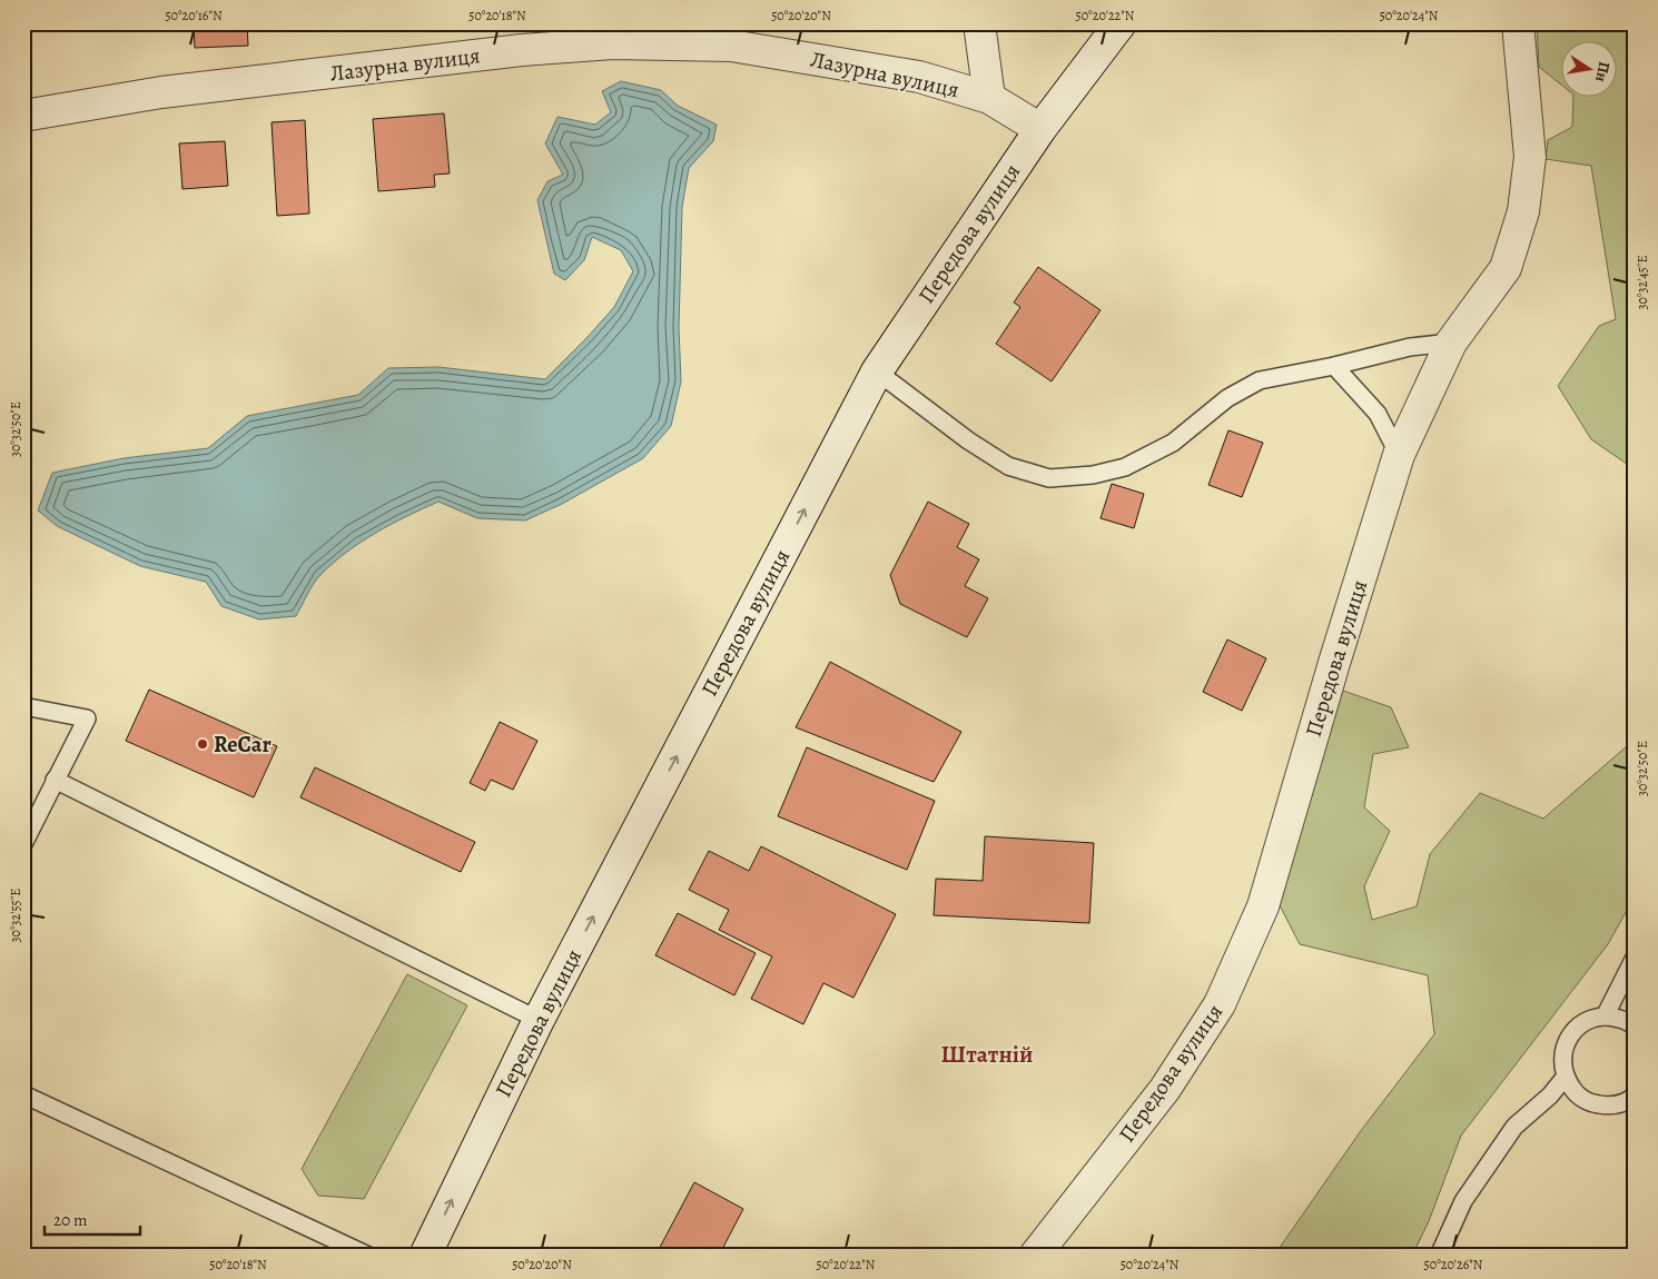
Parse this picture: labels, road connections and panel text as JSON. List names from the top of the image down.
{
  "streets": {
    "street": ["Лазурна вулиця", "Передова вулиця"]
  },
  "crossings": [
    ["Лазурна вулиця", "Передова вулиця"]
  ],
  "one_way": ["Передова вулиця"],
  "districts": ["Штатній"],
  "places": ["ReCar"],
  "scale_bar": "20 m",
  "north": "right",
  "coordinates": [
    "50°20'16\"N",
    "50°20'18\"N",
    "50°20'20\"N",
    "50°20'22\"N",
    "50°20'24\"N",
    "30°32'45\"E",
    "30°32'50\"E",
    "30°32'55\"E",
    "50°20'26\"N"
  ]
}
